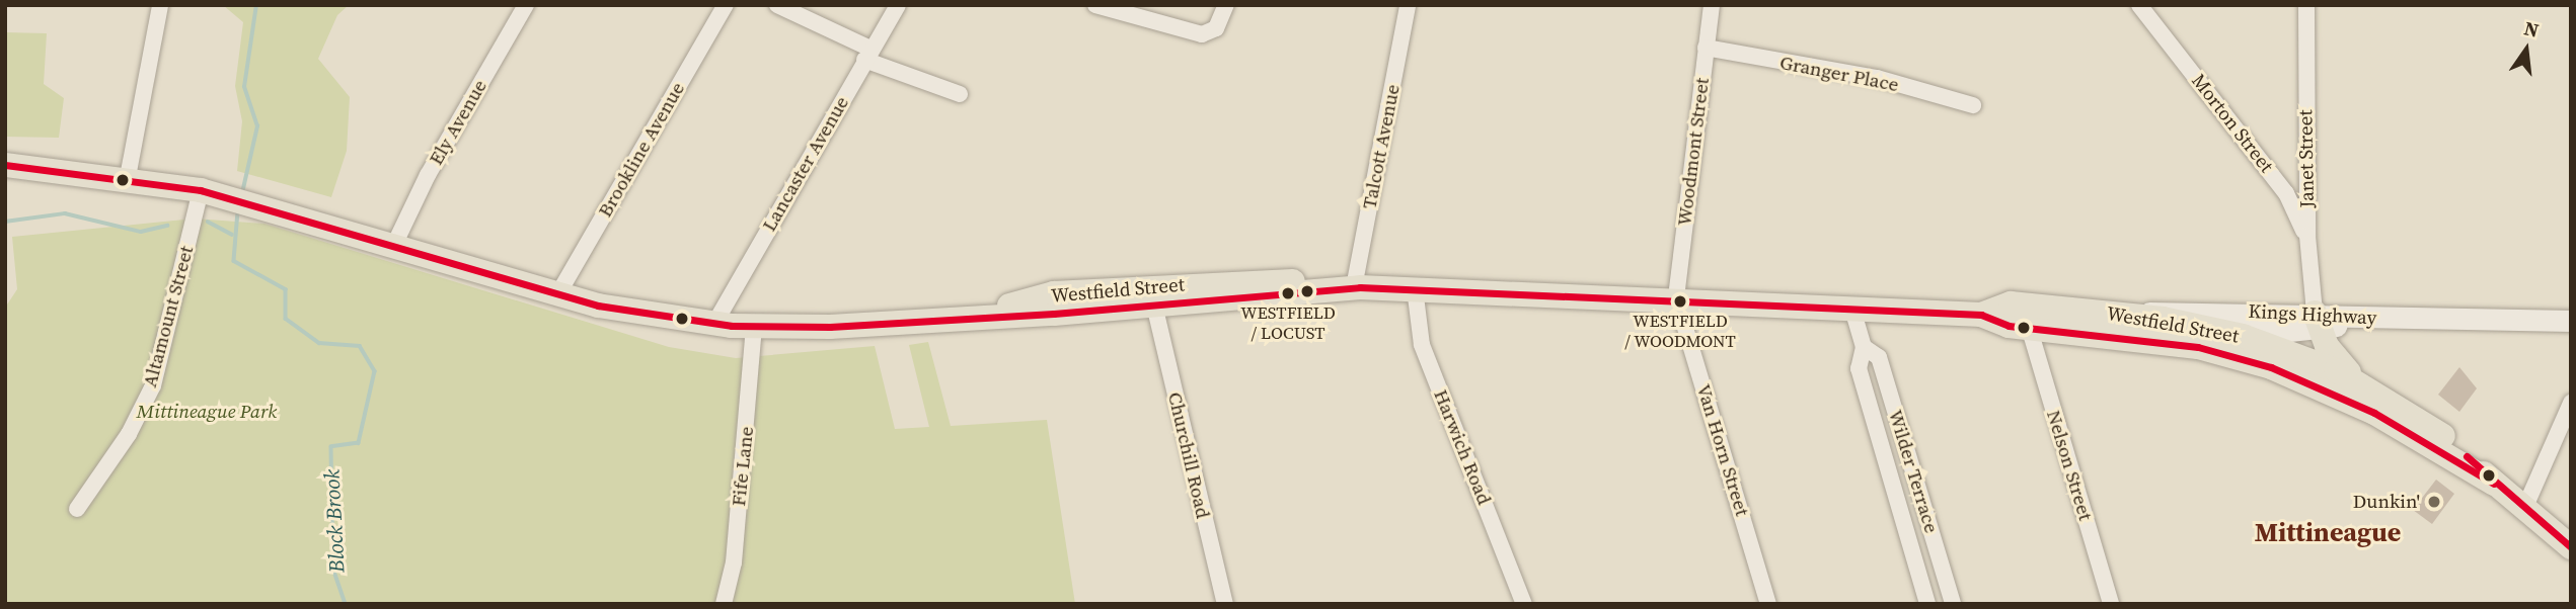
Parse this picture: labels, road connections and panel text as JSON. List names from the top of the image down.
{
  "streets": {
    "main road": ["Westfield Street", "Kings Highway"],
    "street": [
      "Granger Place",
      "Ely Avenue",
      "Morton Street",
      "Talcott Avenue",
      "Brookline Avenue",
      "Woodmont Street",
      "Janet Street",
      "Lancaster Avenue",
      "Altamount Street",
      "Harwich Road",
      "Van Horn Street",
      "Churchill Road",
      "Nelson Street",
      "Fife Lane",
      "Wilder Terrace"
    ]
  },
  "crossings": [
    ["Granger Place", "Woodmont Street"],
    ["Ely Avenue", "Westfield Street"],
    ["Morton Street", "Janet Street"],
    ["Talcott Avenue", "Westfield Street"],
    ["Brookline Avenue", "Westfield Street"],
    ["Woodmont Street", "Westfield Street"],
    ["Woodmont Street", "Van Horn Street"],
    ["Janet Street", "Kings Highway"],
    ["Lancaster Avenue", "Westfield Street"],
    ["Westfield Street", "Kings Highway"],
    ["Westfield Street", "Altamount Street"],
    ["Westfield Street", "Harwich Road"],
    ["Westfield Street", "Van Horn Street"],
    ["Westfield Street", "Churchill Road"],
    ["Westfield Street", "Nelson Street"],
    ["Westfield Street", "Fife Lane"],
    ["Westfield Street", "Wilder Terrace"]
  ],
  "districts": ["Mittineague"],
  "water": ["Block Brook"],
  "parks": ["Mittineague Park"],
  "places": ["WESTFIELD / LOCUST", "WESTFIELD / WOODMONT", "Dunkin'"],
  "north": "top"
}
